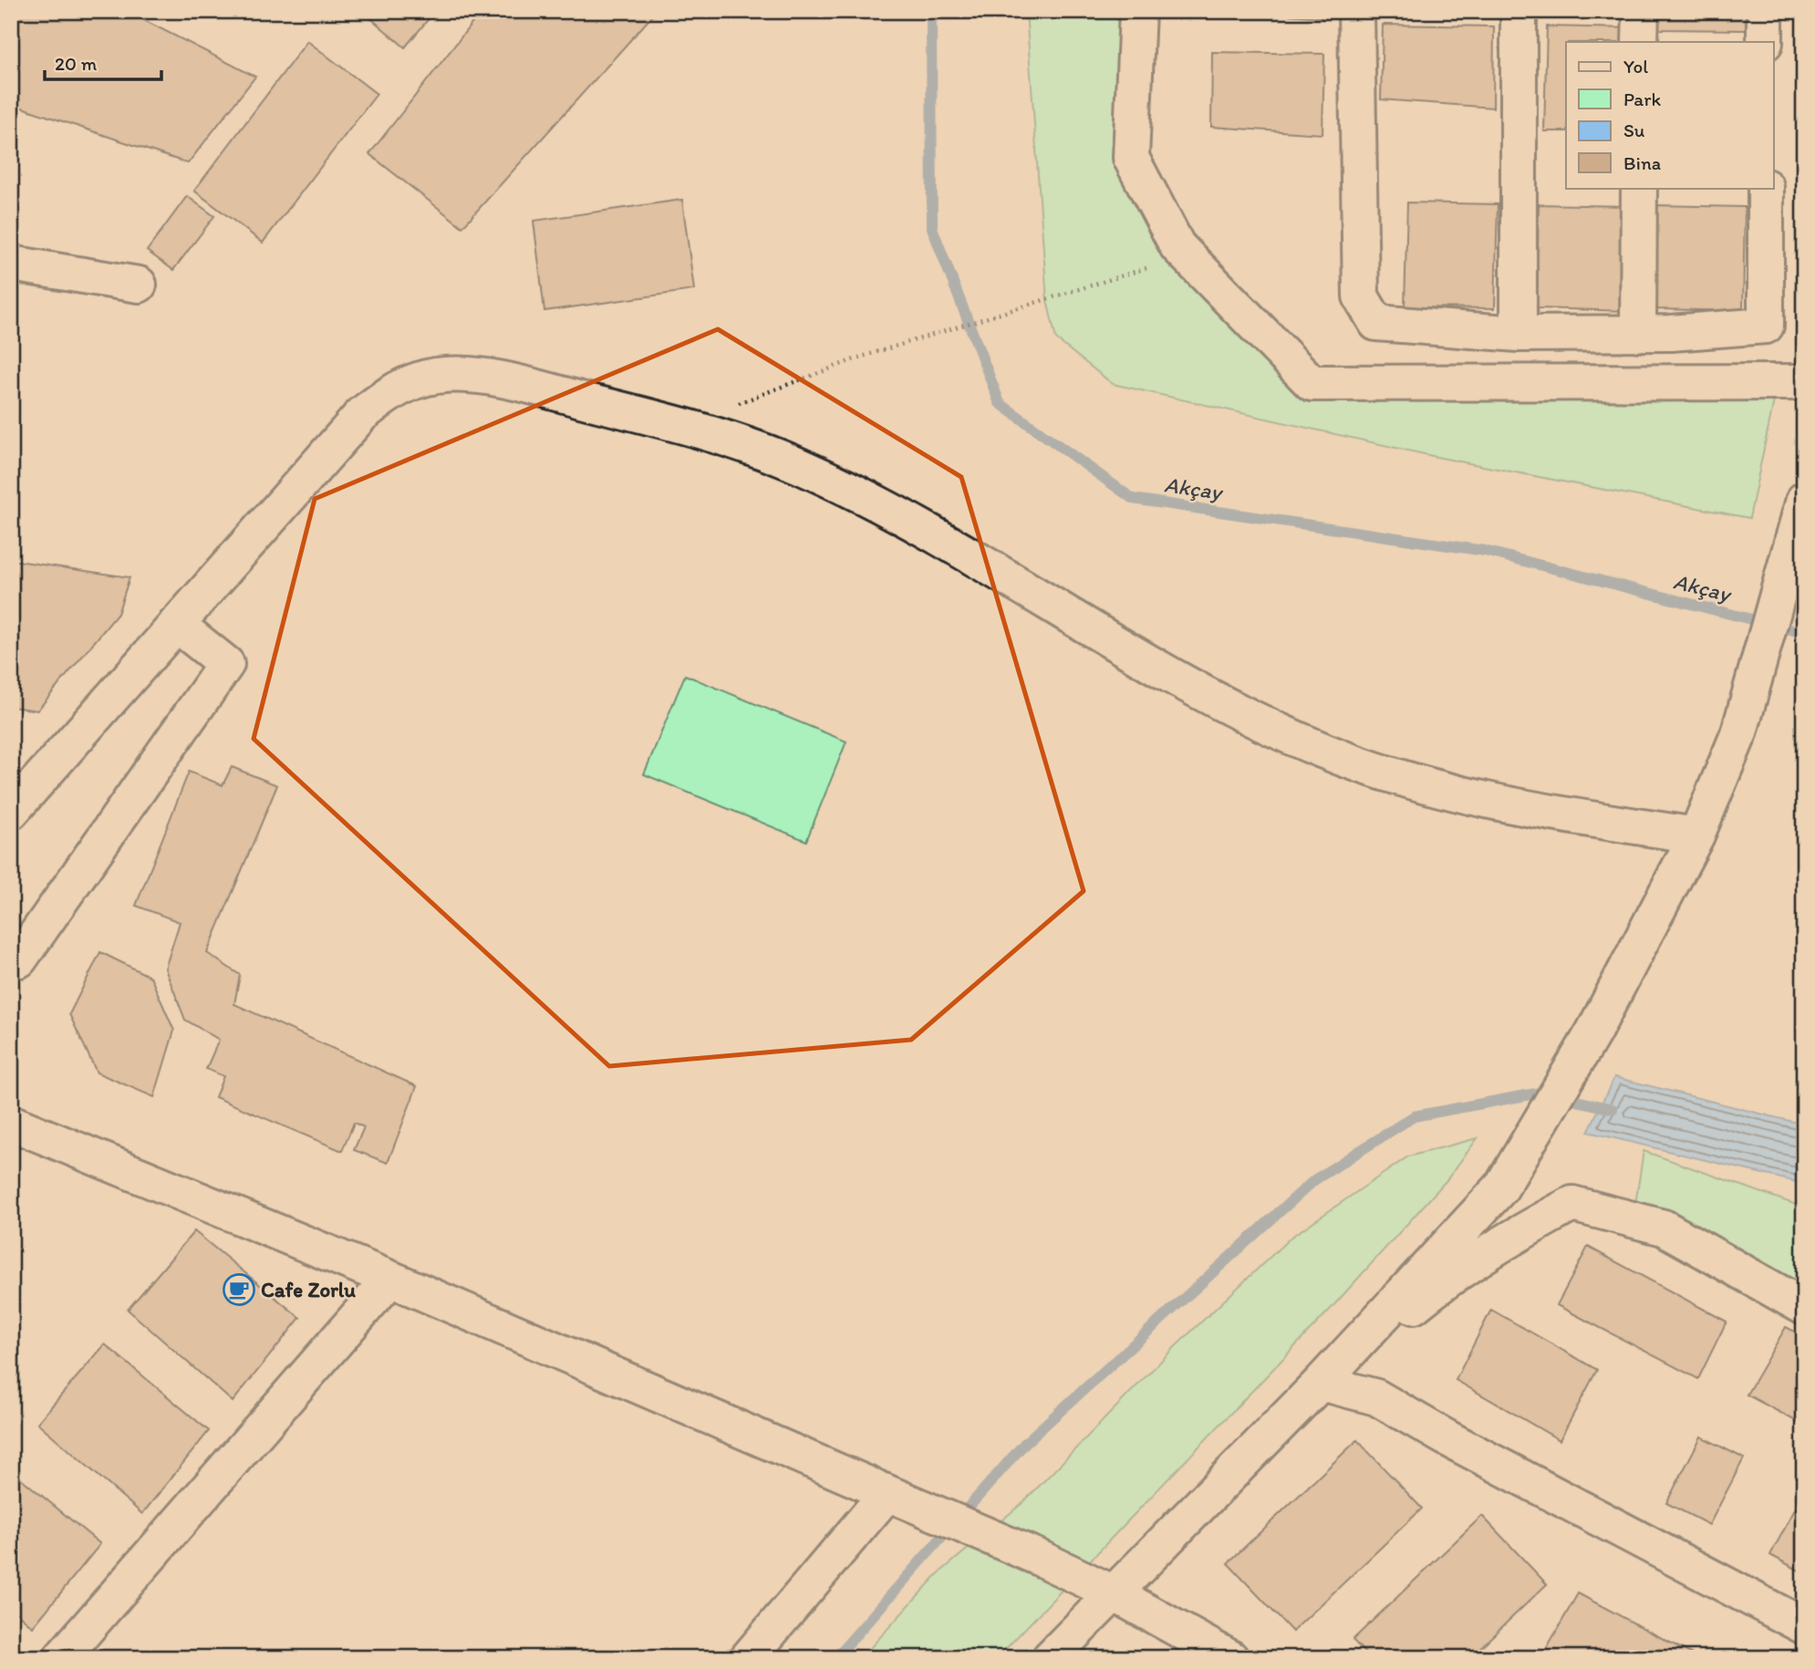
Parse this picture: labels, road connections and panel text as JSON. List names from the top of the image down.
{
  "water": ["Akçay"],
  "places": {
    "cafe": ["Cafe Zorlu"]
  },
  "legend": [
    "Yol",
    "Park",
    "Su",
    "Bina"
  ],
  "scale_bar": "20 m"
}
